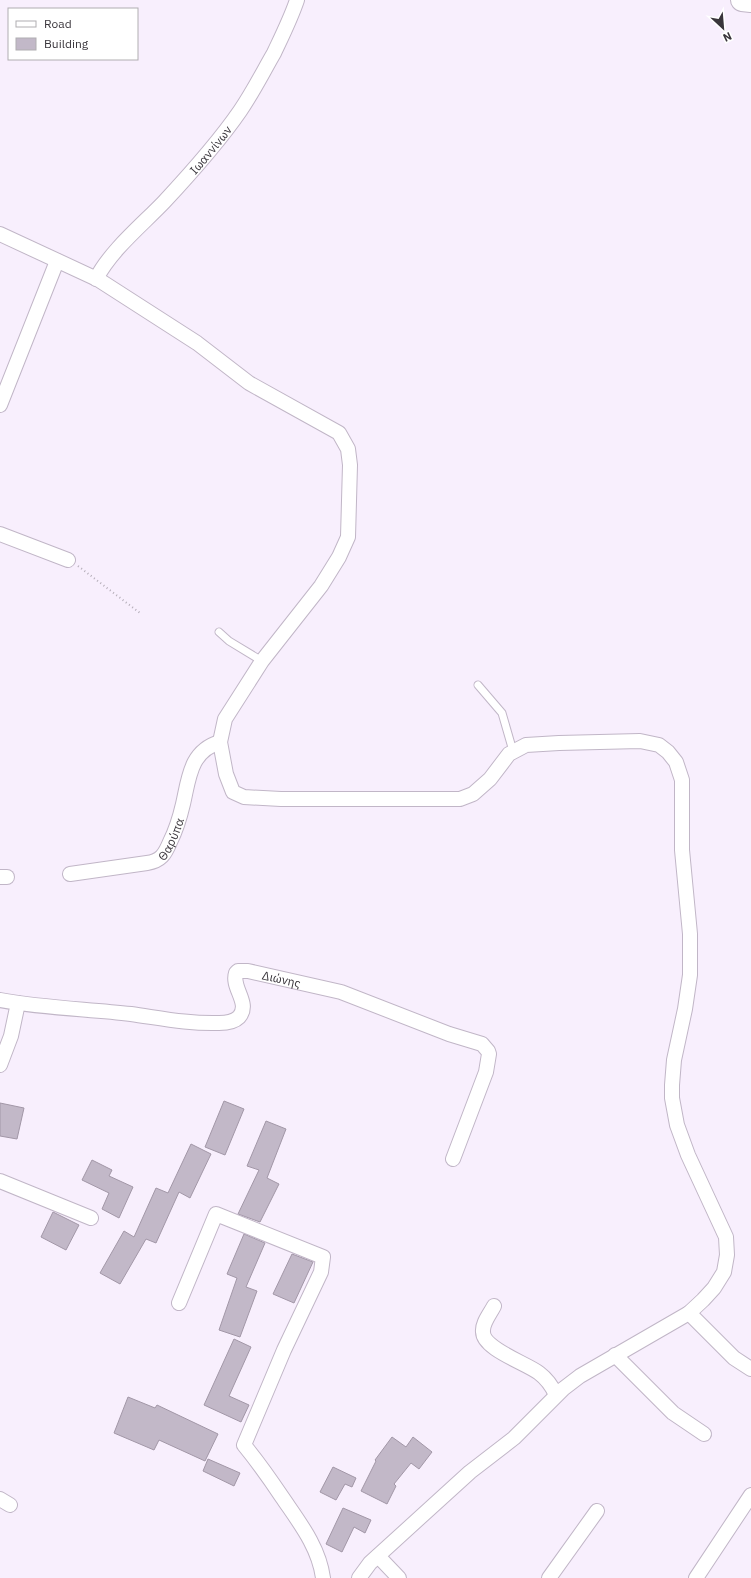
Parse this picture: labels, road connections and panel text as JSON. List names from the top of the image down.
{
  "streets": {
    "street": ["Ιωαννίνων", "Θαρύπα", "Διώνης"]
  },
  "legend": ["Road", "Building"],
  "north": "bottom right"
}
